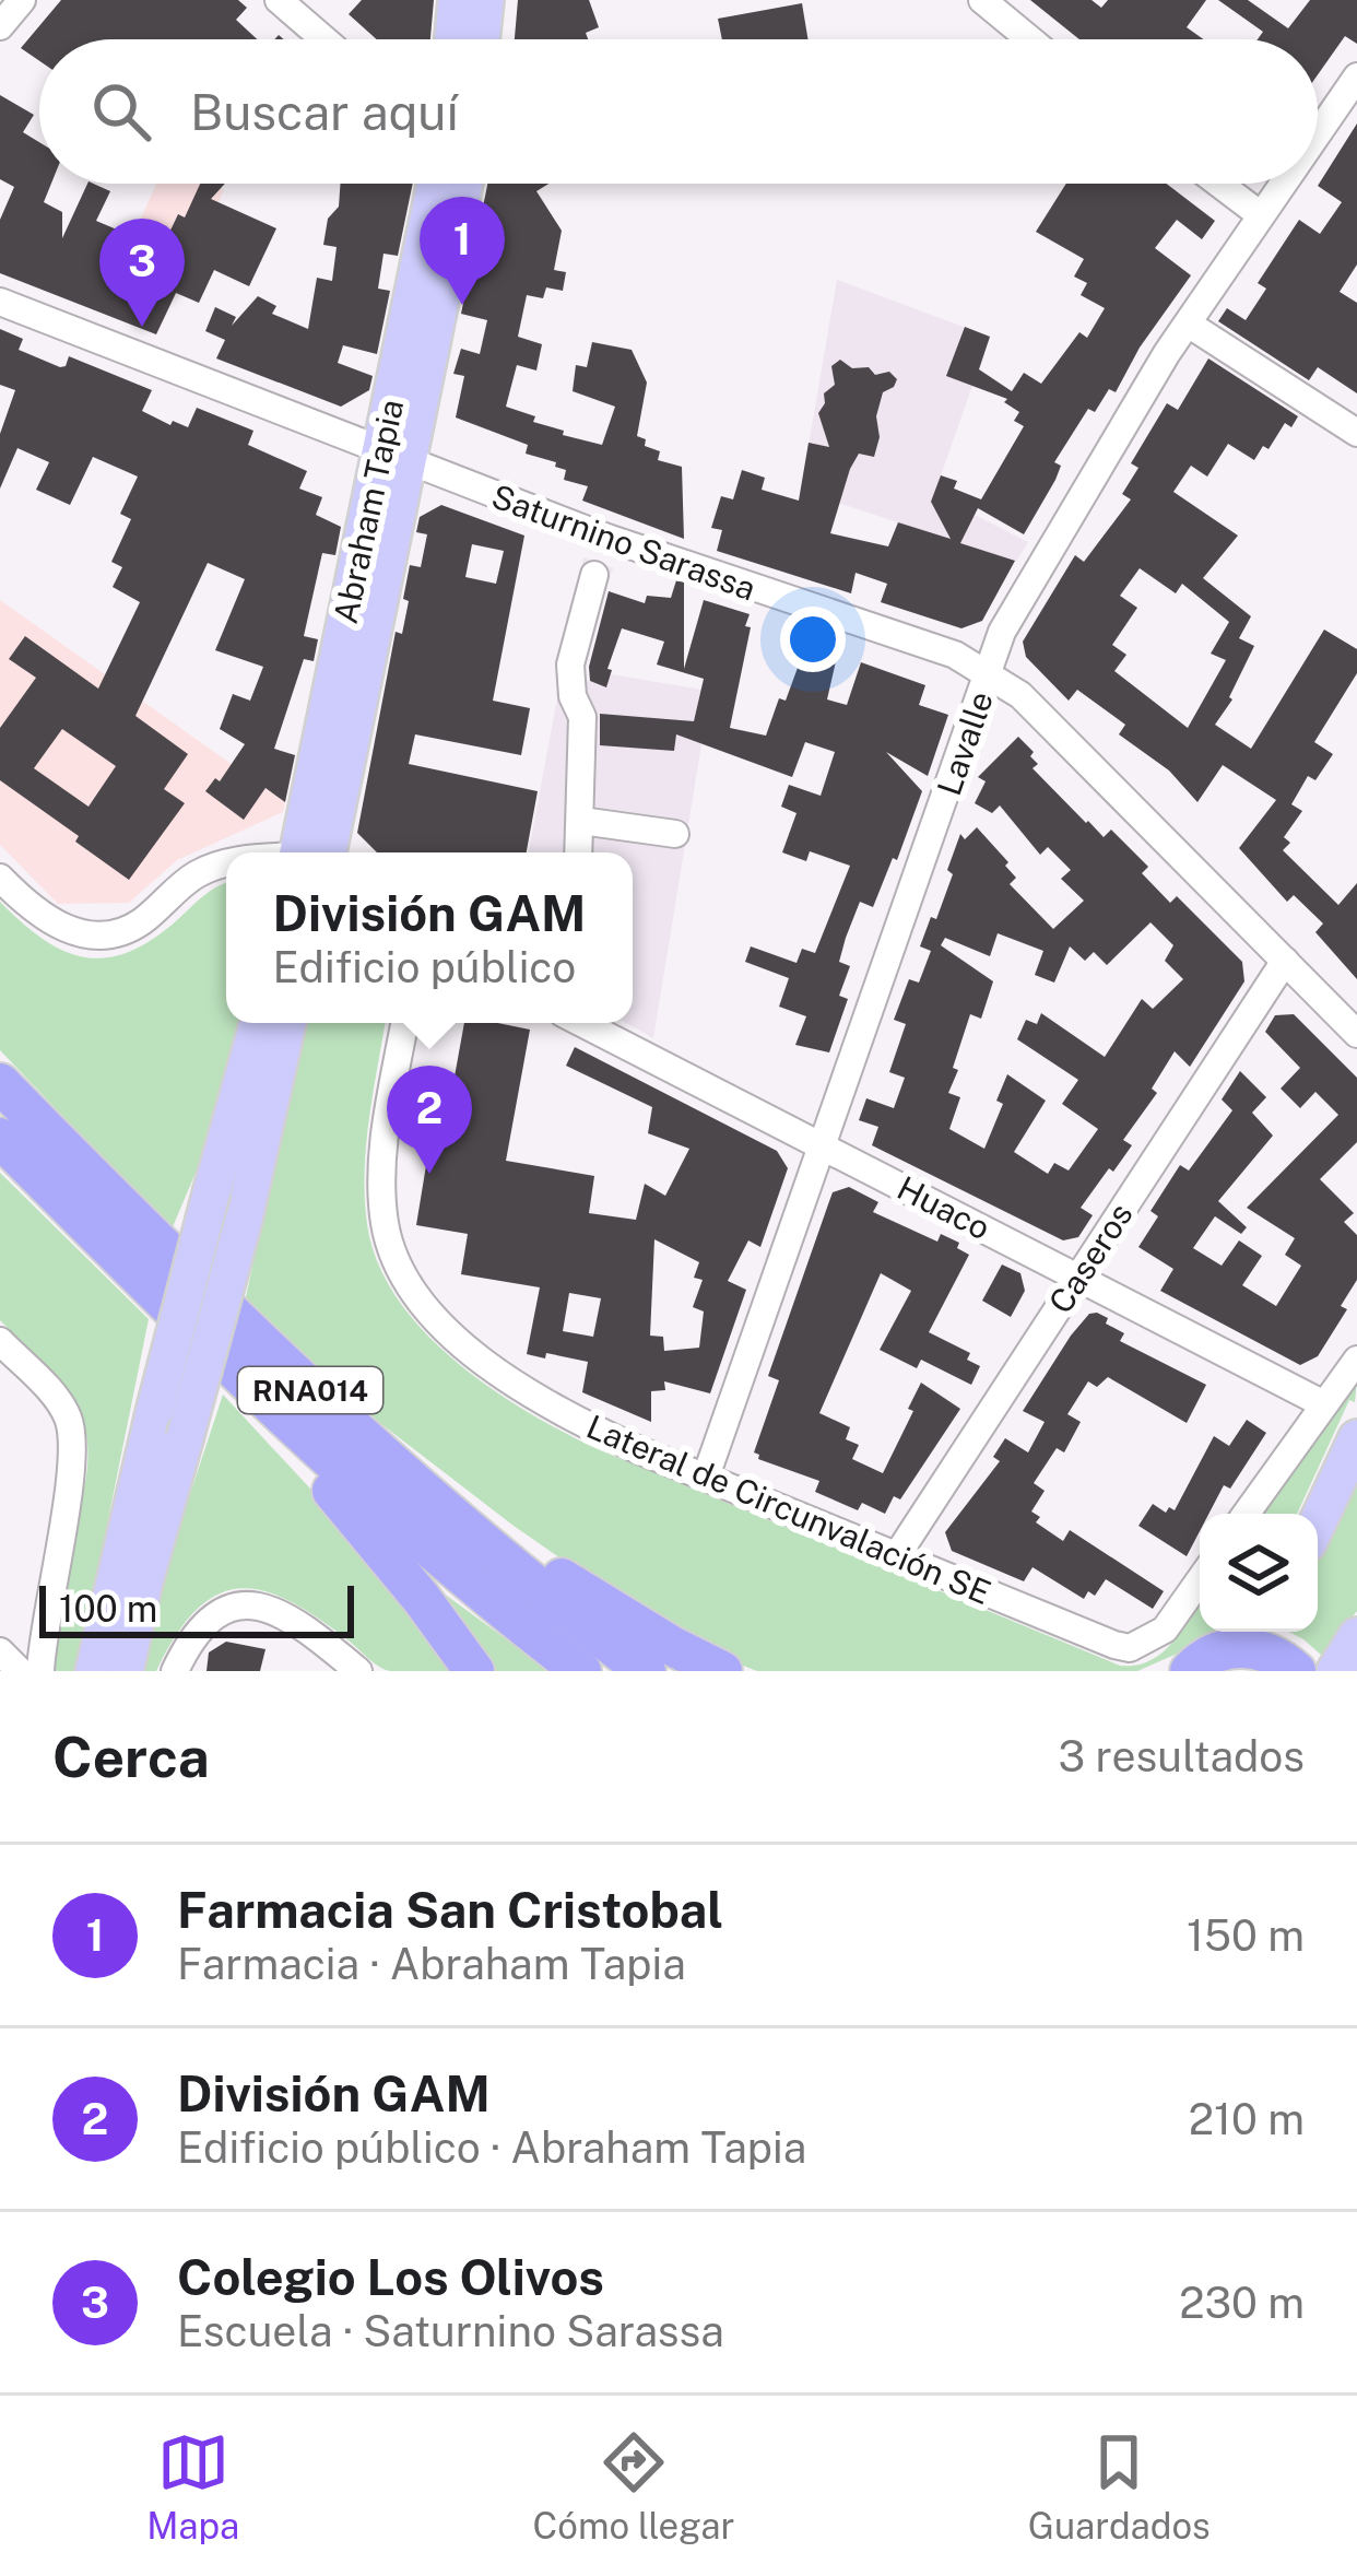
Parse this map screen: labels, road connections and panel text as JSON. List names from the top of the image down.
{
  "streets": {
    "highway": ["RNA014"],
    "main road": ["Abraham Tapia"],
    "street": [
      "Saturnino Sarassa",
      "Lavalle",
      "Huaco",
      "Caseros",
      "Lateral de Circunvalación SE"
    ]
  },
  "crossings": [
    ["Abraham Tapia", "Saturnino Sarassa"],
    ["Saturnino Sarassa", "Lavalle"],
    ["Saturnino Sarassa", "Caseros"],
    ["Lavalle", "Huaco"],
    ["Lavalle", "Lateral de Circunvalación SE"],
    ["Huaco", "Caseros"],
    ["Caseros", "Lateral de Circunvalación SE"]
  ],
  "scale_bar": "100 m",
  "page": {
    "search": "Buscar aquí",
    "pins": ["1", "3", "2"],
    "popup": ["División GAM", "Edificio público"],
    "scale": "100 m",
    "heading": ["Cerca", "3 resultados"],
    "list": [
      {
        "mark": "1",
        "name": "Farmacia San Cristobal",
        "note": "Farmacia · Abraham Tapia",
        "value": "150 m"
      },
      {
        "mark": "2",
        "name": "División GAM",
        "note": "Edificio público · Abraham Tapia",
        "value": "210 m"
      },
      {
        "mark": "3",
        "name": "Colegio Los Olivos",
        "note": "Escuela · Saturnino Sarassa",
        "value": "230 m"
      }
    ],
    "nav": ["Mapa", "Cómo llegar", "Guardados"]
  }
}
